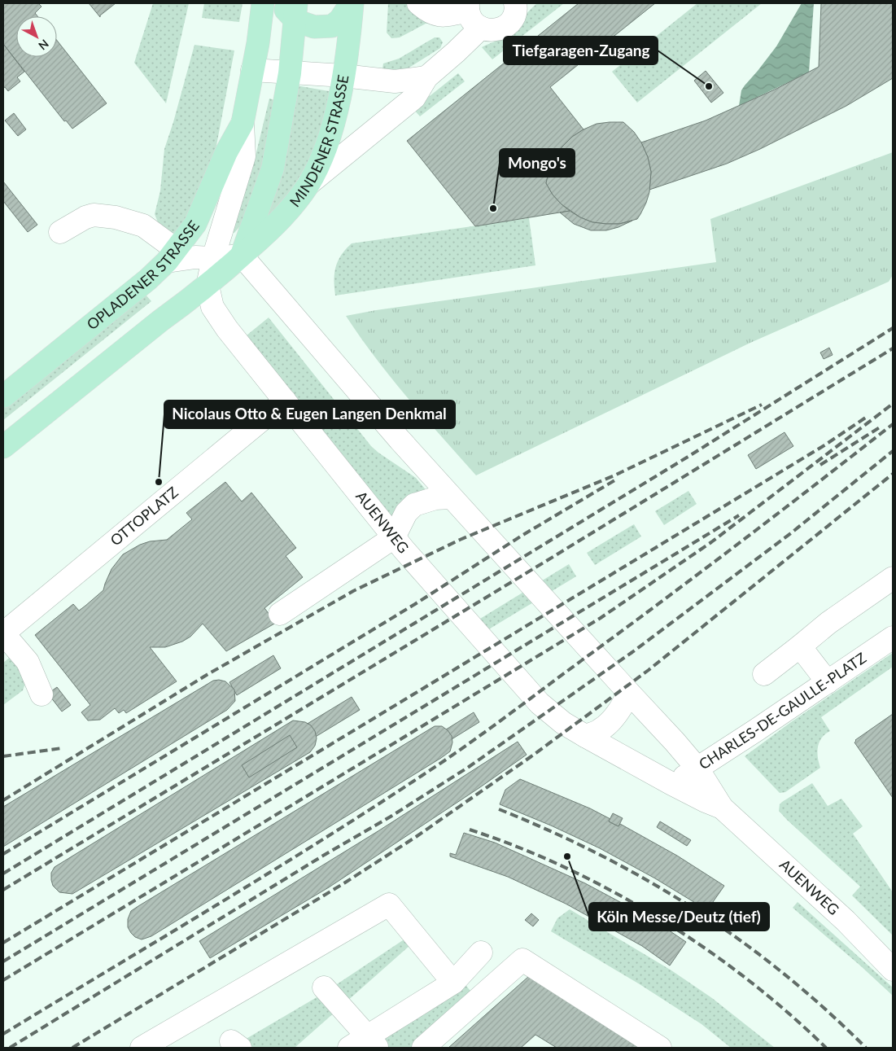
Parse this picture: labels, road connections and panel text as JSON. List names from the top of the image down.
{
  "streets": {
    "main road": ["MINDENER STRASSE", "OPLADENER STRASSE"],
    "street": ["OTTOPLATZ", "AUENWEG", "CHARLES-DE-GAULLE-PLATZ"]
  },
  "crossings": [
    ["MINDENER STRASSE", "AUENWEG"],
    ["OTTOPLATZ", "AUENWEG"],
    ["AUENWEG", "CHARLES-DE-GAULLE-PLATZ"]
  ],
  "places": [
    "Tiefgaragen-Zugang",
    "Mongo's",
    "Nicolaus Otto & Eugen Langen Denkmal",
    "Köln Messe/Deutz (tief)"
  ],
  "north": "bottom right"
}
